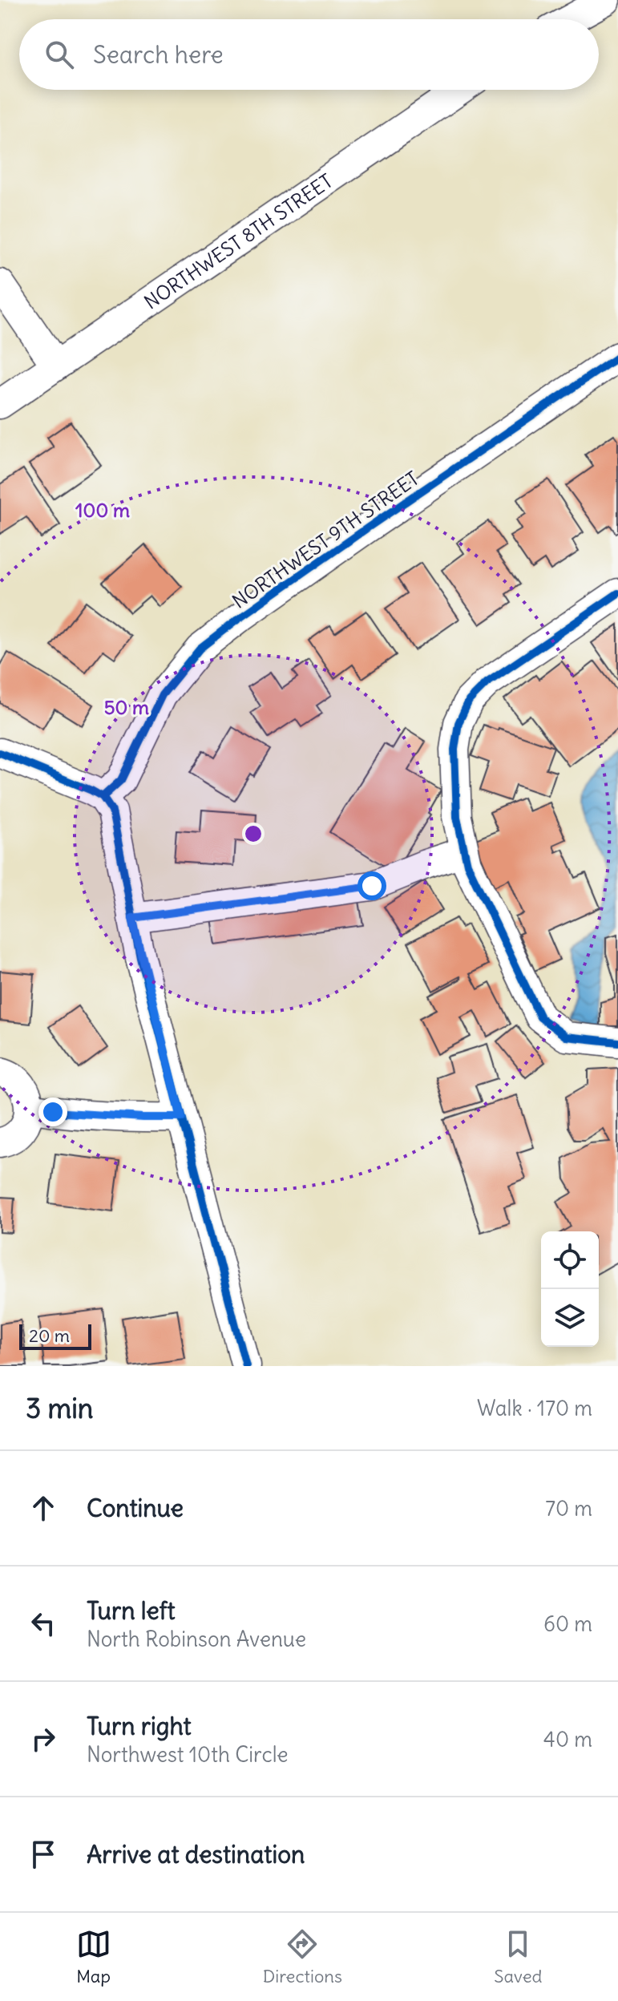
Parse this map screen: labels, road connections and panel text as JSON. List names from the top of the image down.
{
  "streets": {
    "street": ["NORTHWEST 8TH STREET", "NORTHWEST 9TH STREET"]
  },
  "scale_bar": "20 m",
  "page": {
    "search": "Search here",
    "scale": "20 m",
    "heading": ["3 min", "Walk · 170 m"],
    "list": [
      ["Continue", "70 m"],
      ["Turn left", "North Robinson Avenue", "60 m"],
      ["Turn right", "Northwest 10th Circle", "40 m"],
      "Arrive at destination"
    ],
    "nav": ["Map", "Directions", "Saved"]
  },
  "rings": ["100 m", "50 m"]
}
